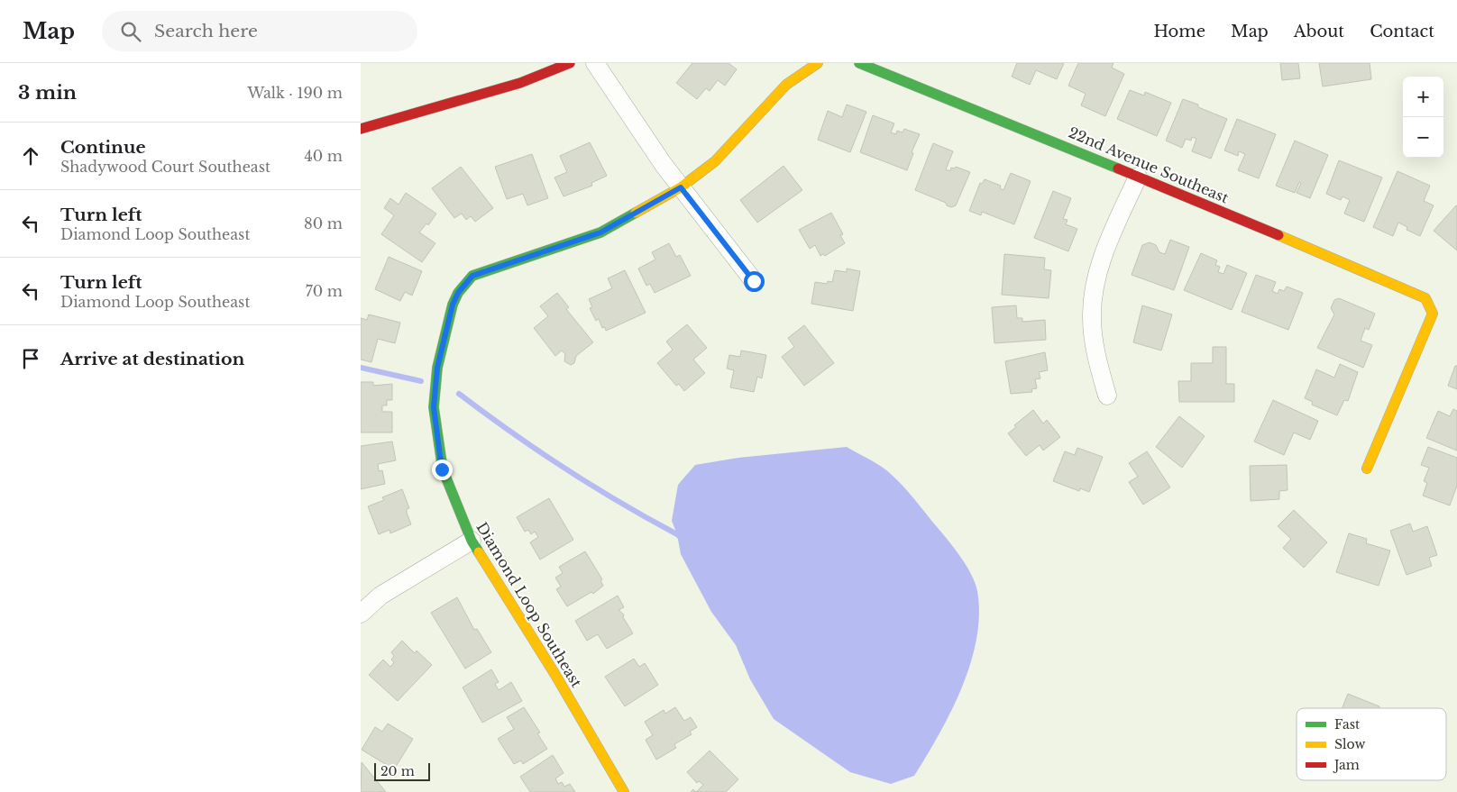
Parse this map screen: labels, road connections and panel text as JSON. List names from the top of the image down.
{
  "streets": {
    "street": ["22nd Avenue Southeast", "Diamond Loop Southeast"]
  },
  "legend": ["Fast", "Slow", "Jam"],
  "scale_bar": "20 m",
  "page": {
    "header": "Map",
    "search": "Search here",
    "nav": [
      "Home",
      "Map",
      "About",
      "Contact"
    ],
    "heading": ["3 min", "Walk · 190 m"],
    "map_buttons": ["+", "−"],
    "list": [
      ["Continue", "Shadywood Court Southeast", "40 m"],
      ["Turn left", "Diamond Loop Southeast", "80 m"],
      ["Turn left", "Diamond Loop Southeast", "70 m"],
      "Arrive at destination"
    ],
    "scale": "20 m"
  }
}
